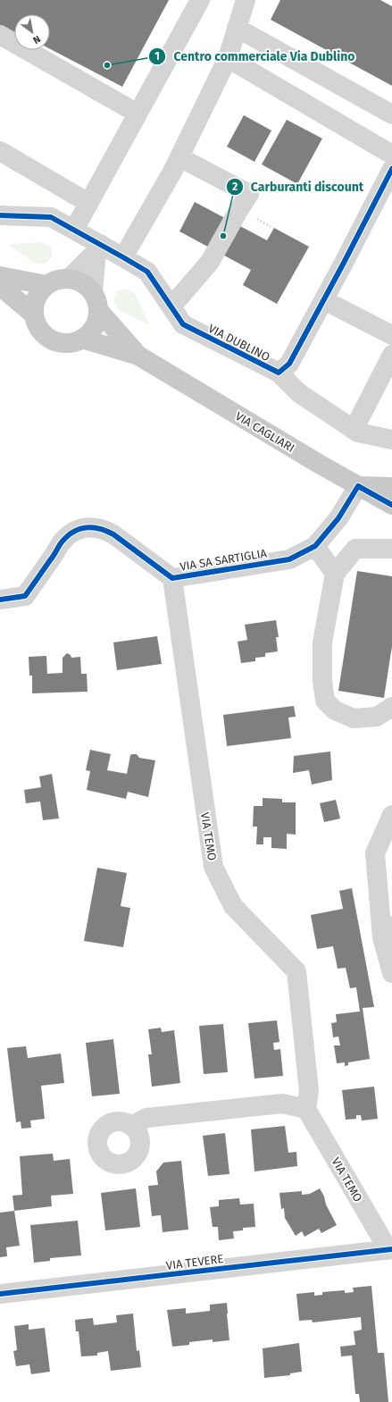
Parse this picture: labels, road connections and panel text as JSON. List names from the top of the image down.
{
  "streets": {
    "main road": ["VIA CAGLIARI"],
    "street": [
      "VIA DUBLINO",
      "VIA SA SARTIGLIA",
      "VIA TEMO",
      "VIA TEVERE"
    ]
  },
  "crossings": [
    ["VIA CAGLIARI", "VIA SA SARTIGLIA"],
    ["VIA SA SARTIGLIA", "VIA TEMO"],
    ["VIA TEMO", "VIA TEVERE"]
  ],
  "places": ["Centro commerciale Via Dublino", "Carburanti discount"],
  "north": "bottom right"
}
